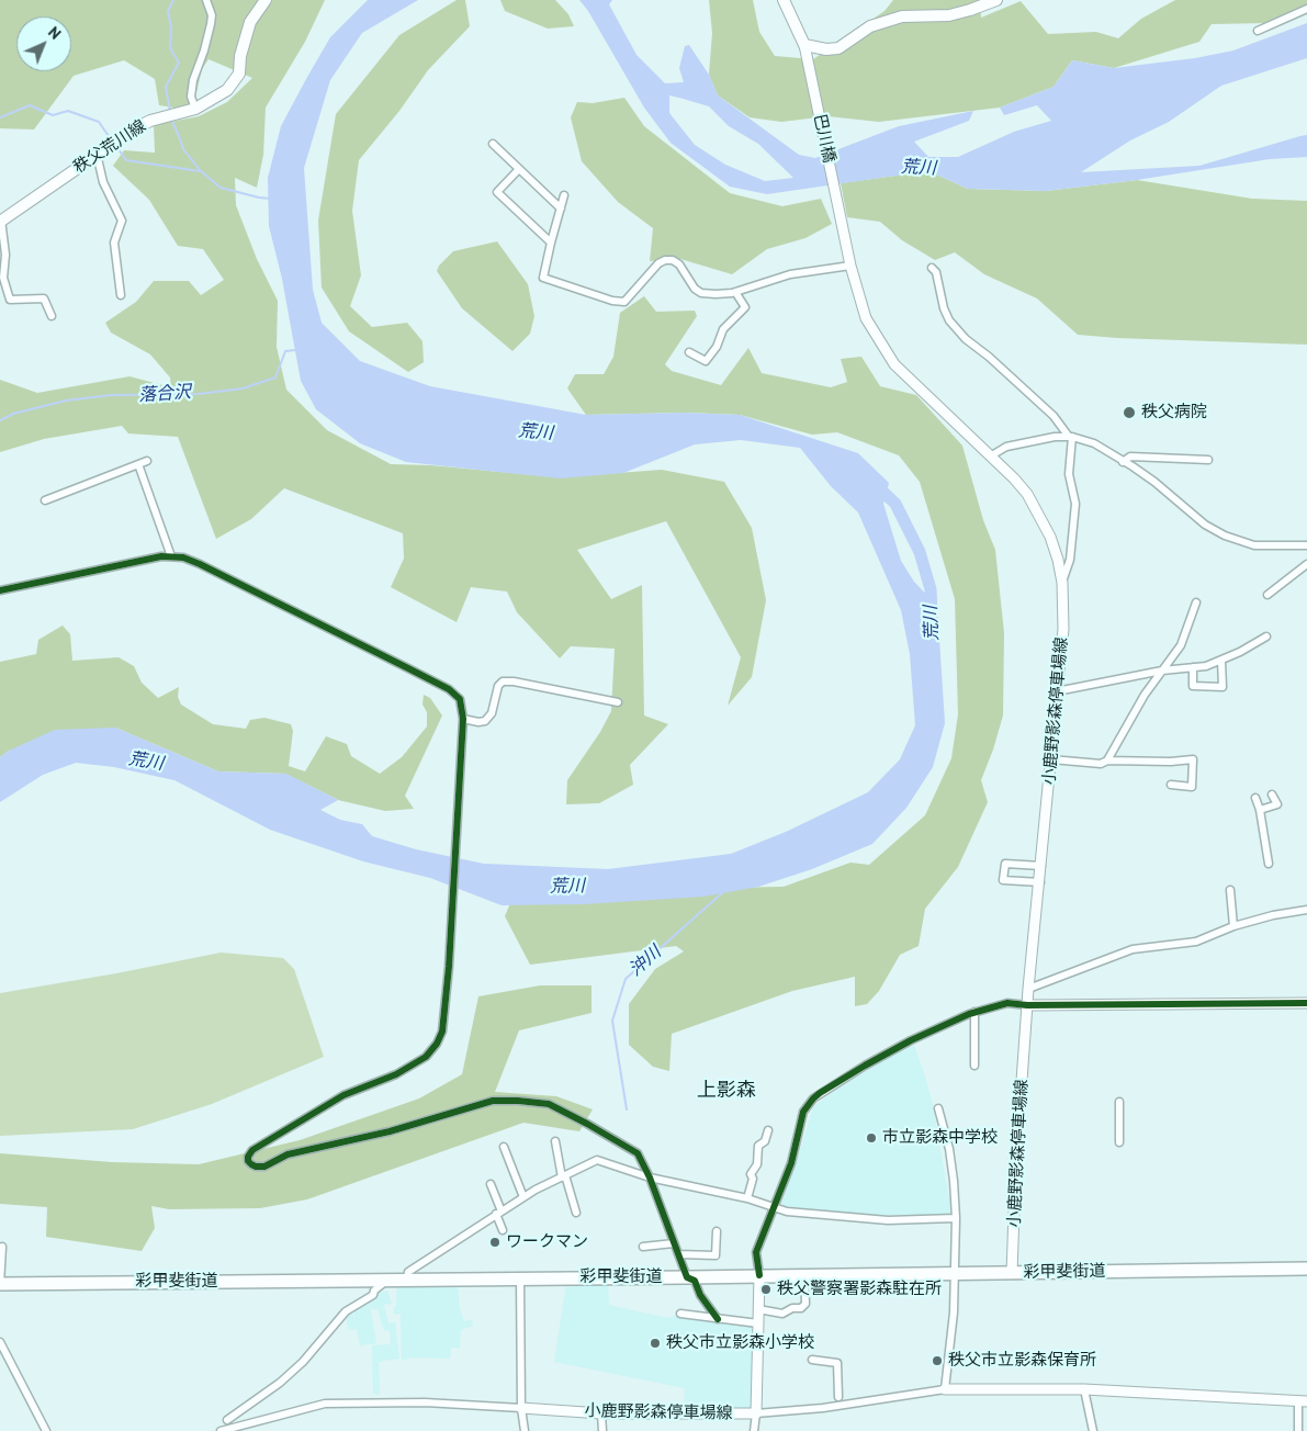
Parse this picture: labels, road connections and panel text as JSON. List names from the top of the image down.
{
  "streets": {
    "highway": ["彩甲斐街道"],
    "main road": ["巴川橋", "秩父荒川線", "小鹿野影森停車場線"]
  },
  "crossings": [
    ["巴川橋", "小鹿野影森停車場線"],
    ["小鹿野影森停車場線", "彩甲斐街道"]
  ],
  "districts": ["上影森"],
  "water": ["荒川", "落合沢", "沖川"],
  "places": [
    "秩父病院",
    "市立影森中学校",
    "ワークマン",
    "秩父警察署影森駐在所",
    "秩父市立影森小学校",
    "秩父市立影森保育所"
  ],
  "north": "top right"
}
